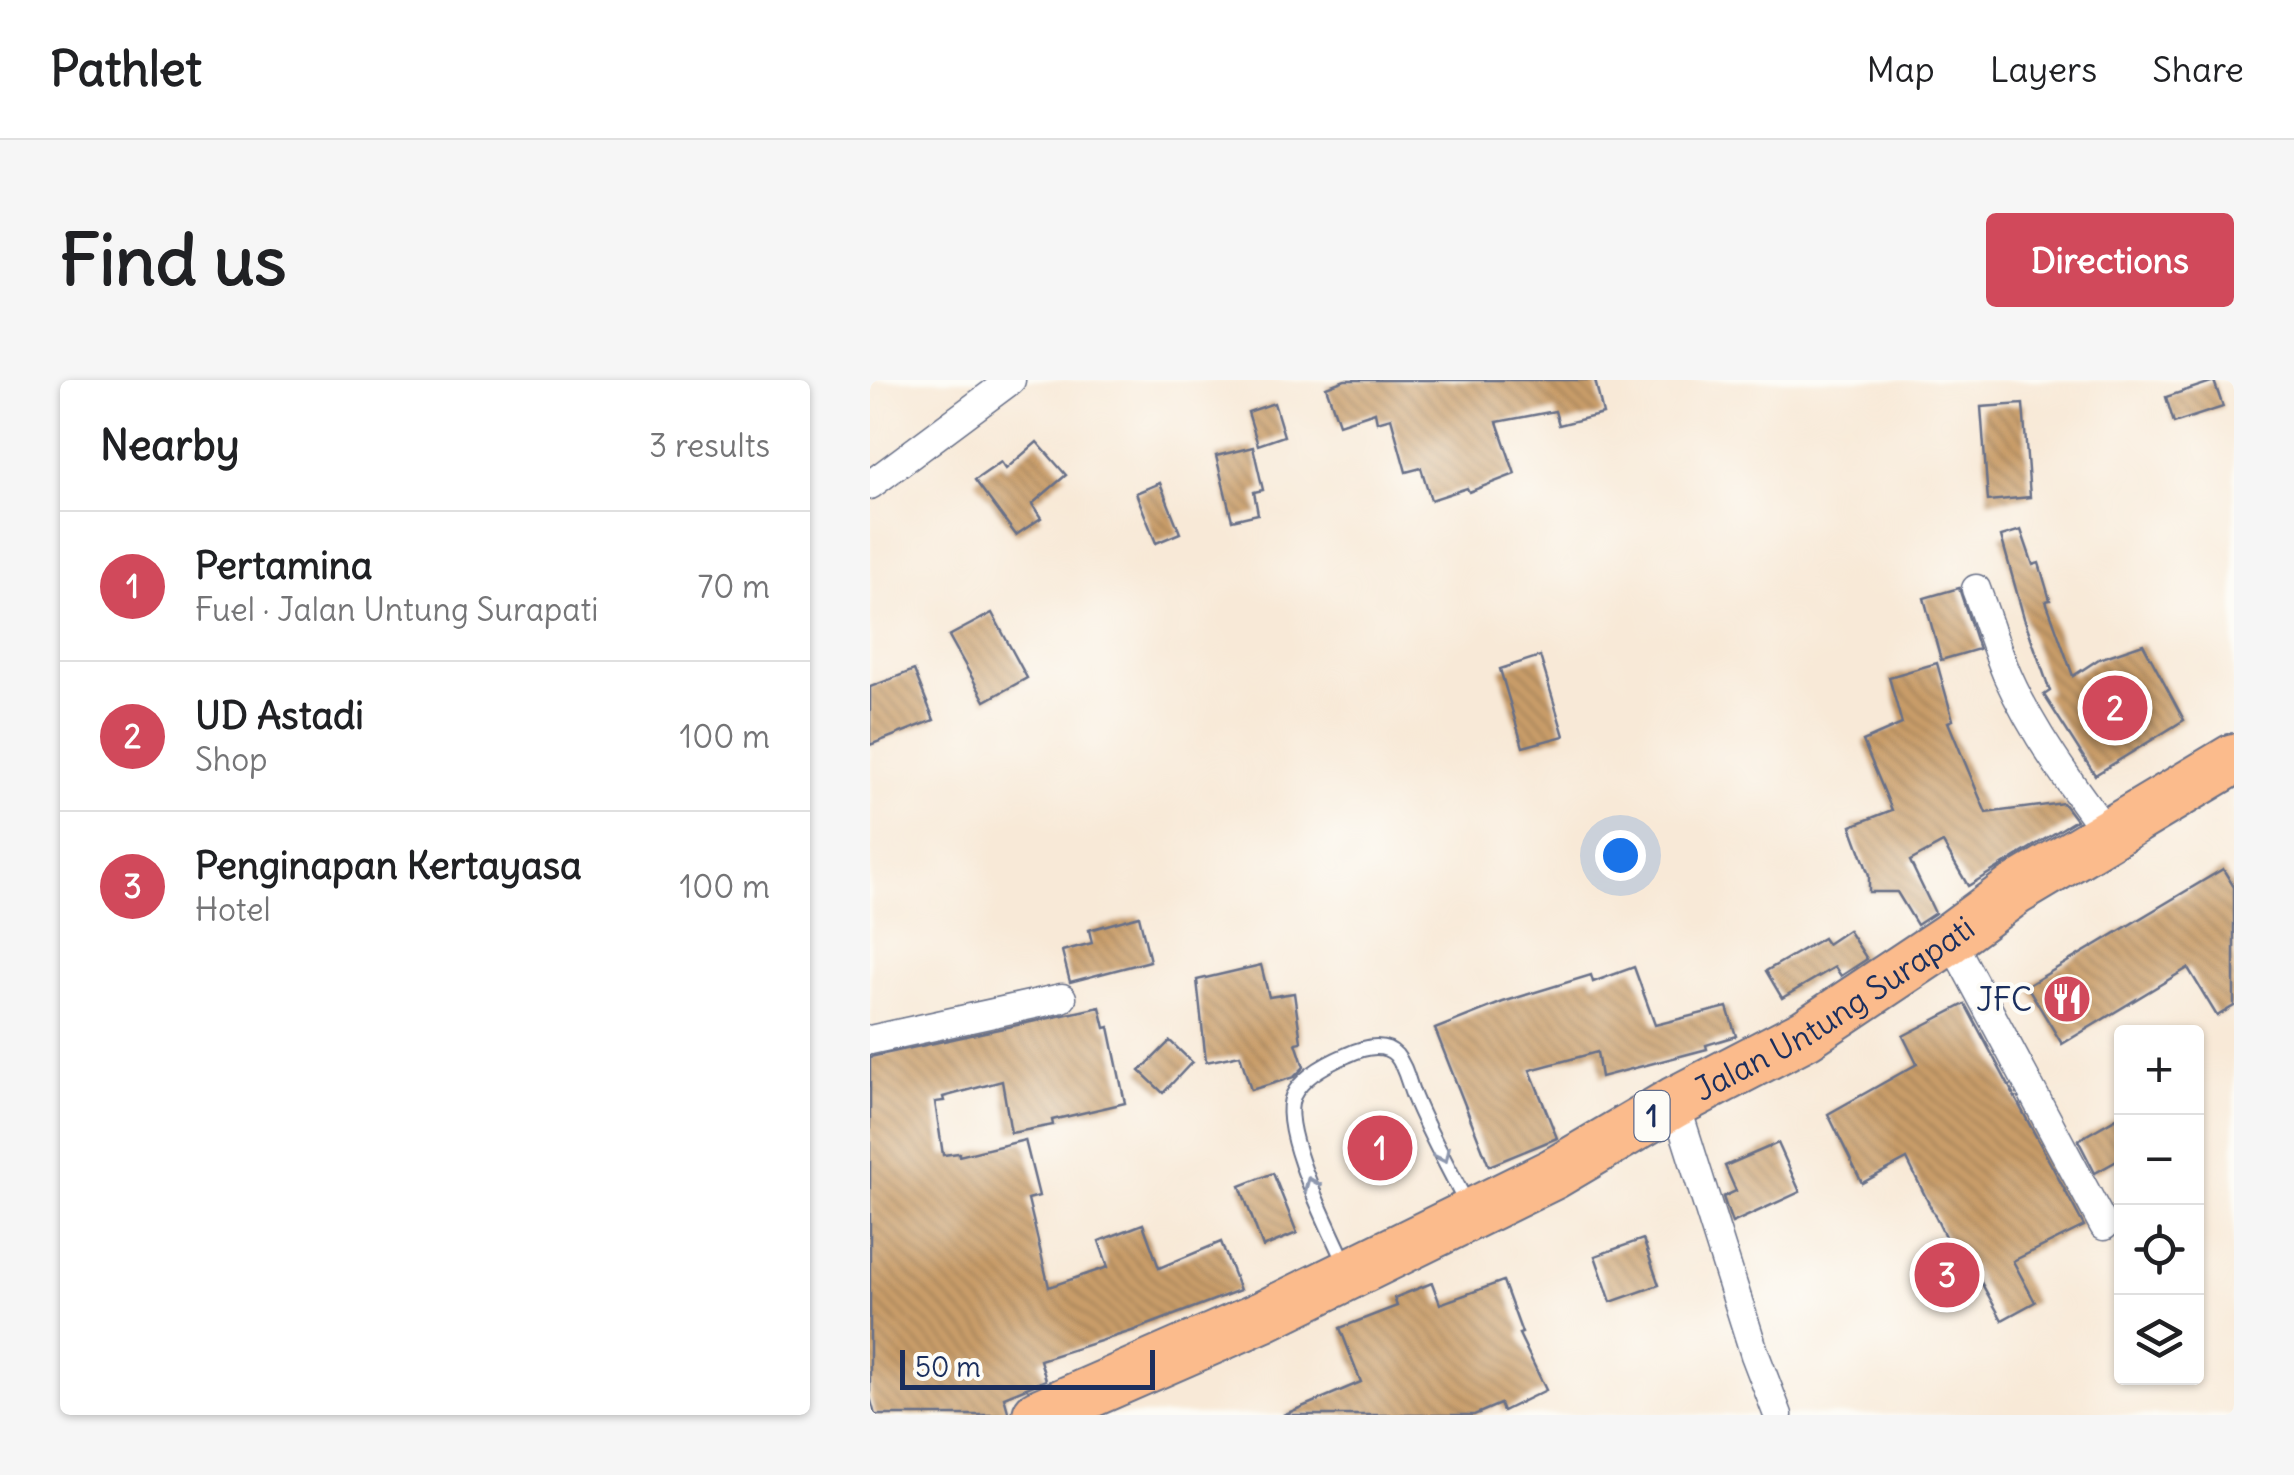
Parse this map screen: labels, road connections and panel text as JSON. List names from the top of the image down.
{
  "streets": {
    "highway": ["Jalan Untung Surapati", "1"]
  },
  "places": {
    "restaurant": ["JFC"]
  },
  "scale_bar": "50 m",
  "page": {
    "header": "Pathlet",
    "nav": ["Map", "Layers", "Share"],
    "buttons": "Directions",
    "title": "Find us",
    "heading": ["Nearby", "3 results"],
    "list": [
      {
        "mark": "1",
        "name": "Pertamina",
        "note": "Fuel · Jalan Untung Surapati",
        "value": "70 m"
      },
      {
        "mark": "2",
        "name": "UD Astadi",
        "note": "Shop",
        "value": "100 m"
      },
      {
        "mark": "3",
        "name": "Penginapan Kertayasa",
        "note": "Hotel",
        "value": "100 m"
      }
    ],
    "pins": ["2", "1", "3"],
    "map_buttons": ["+", "−"],
    "scale": "50 m"
  }
}
